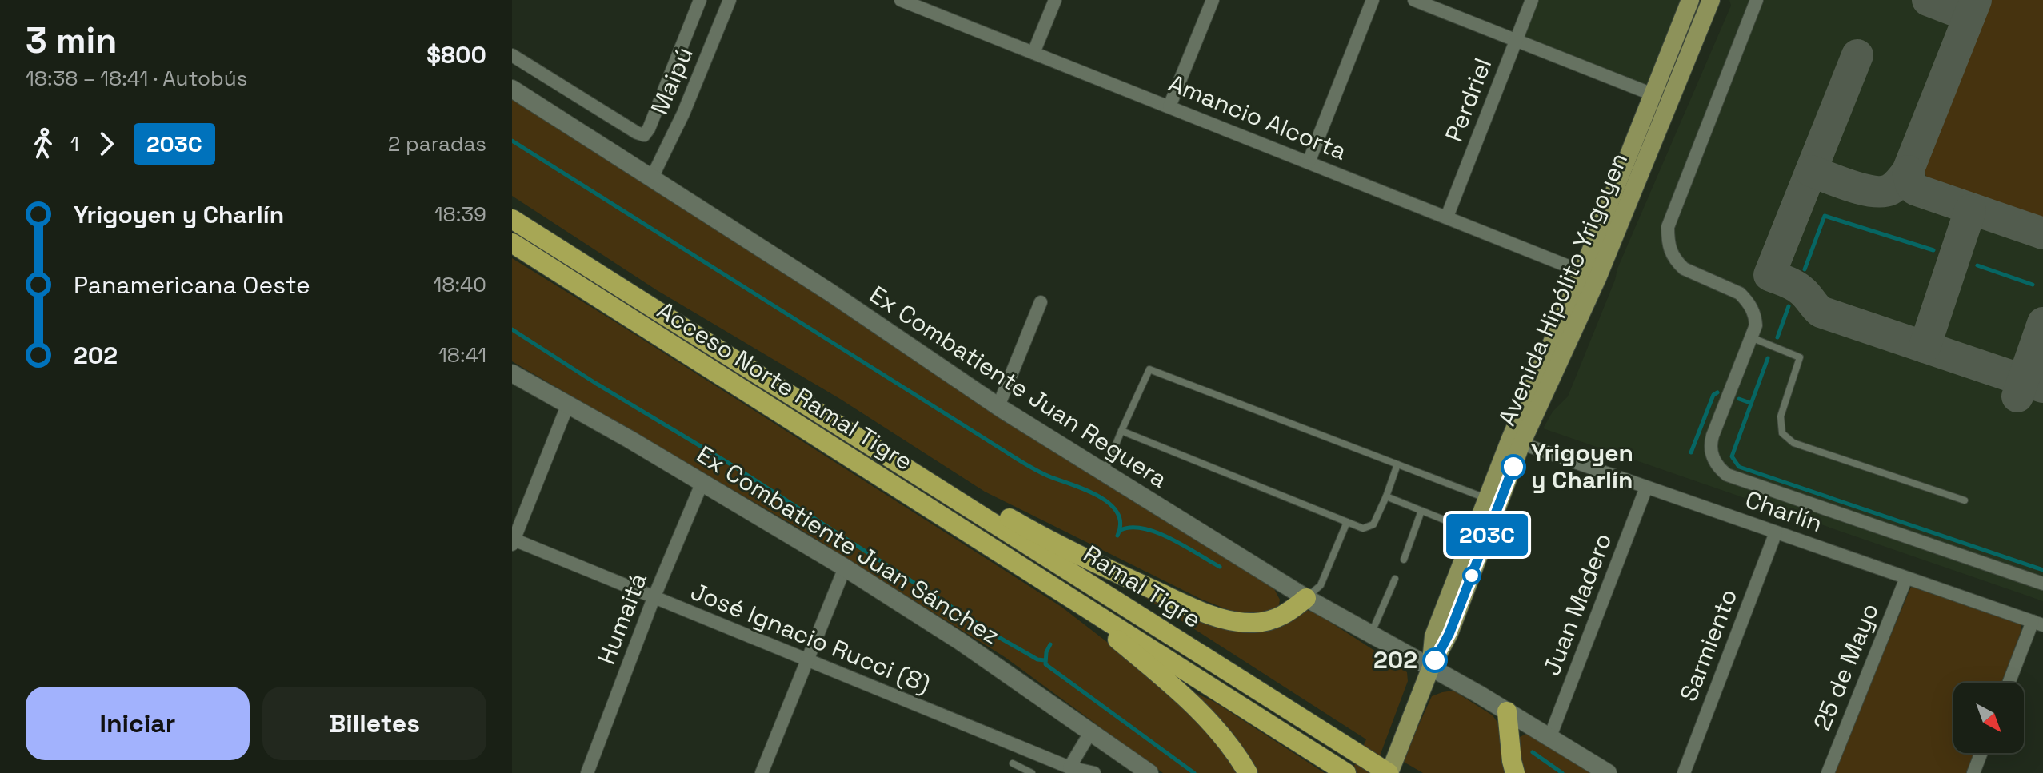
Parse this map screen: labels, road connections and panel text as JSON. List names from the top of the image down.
{
  "streets": {
    "highway": ["Acceso Norte Ramal Tigre", "Ramal Tigre"],
    "main road": ["Avenida Hipólito Yrigoyen"],
    "street": [
      "Maipú",
      "Perdriel",
      "Amancio Alcorta",
      "Ex Combatiente Juan Reguera",
      "Charlín",
      "Ex Combatiente Juan Sánchez",
      "Juan Madero",
      "Humaitá",
      "José Ignacio Rucci (8)",
      "Sarmiento",
      "25 de Mayo"
    ]
  },
  "crossings": [
    ["Maipú", "Ex Combatiente Juan Reguera"],
    ["Perdriel", "Amancio Alcorta"],
    ["Amancio Alcorta", "Avenida Hipólito Yrigoyen"],
    ["Avenida Hipólito Yrigoyen", "Ex Combatiente Juan Reguera"],
    ["Avenida Hipólito Yrigoyen", "Charlín"],
    ["Avenida Hipólito Yrigoyen", "Ramal Tigre"],
    ["Acceso Norte Ramal Tigre", "Ramal Tigre"],
    ["Ex Combatiente Juan Reguera", "Juan Madero"],
    ["Charlín", "Juan Madero"],
    ["Charlín", "Sarmiento"],
    ["Charlín", "25 de Mayo"],
    ["Ex Combatiente Juan Sánchez", "Humaitá"],
    ["Humaitá", "José Ignacio Rucci (8)"]
  ],
  "places": ["Yrigoyen y Charlín", "202"],
  "lines": ["bus line 203C"],
  "north": "bottom right",
  "page": {
    "heading": ["3 min", "18:38 – 18:41 · Autobús", "$800"],
    "on_map": "203C",
    "legs": ["1", "203C", "2 paradas"],
    "list": [
      {
        "name": "Yrigoyen y Charlín",
        "value": "18:39"
      },
      {
        "name": "Panamericana Oeste",
        "value": "18:40"
      },
      {
        "name": "202",
        "value": "18:41"
      }
    ],
    "buttons": ["Iniciar", "Billetes"]
  }
}
